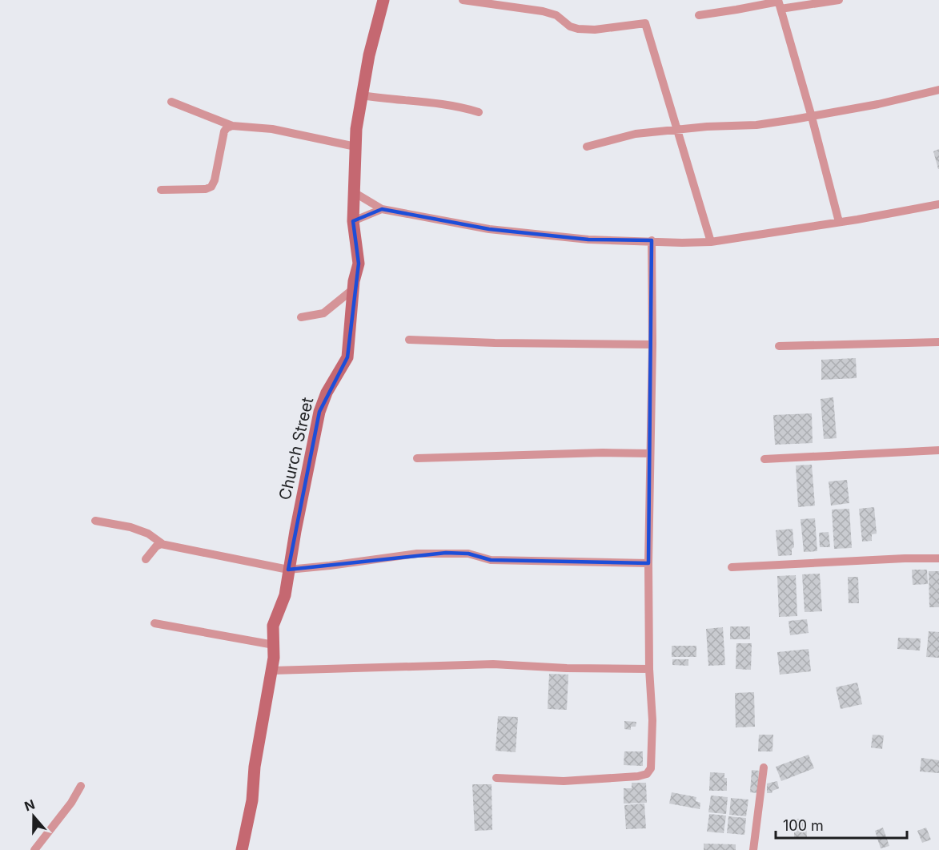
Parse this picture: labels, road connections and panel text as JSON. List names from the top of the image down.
{
  "streets": {
    "street": ["Church Street"]
  },
  "scale_bar": "100 m",
  "north": "top"
}
